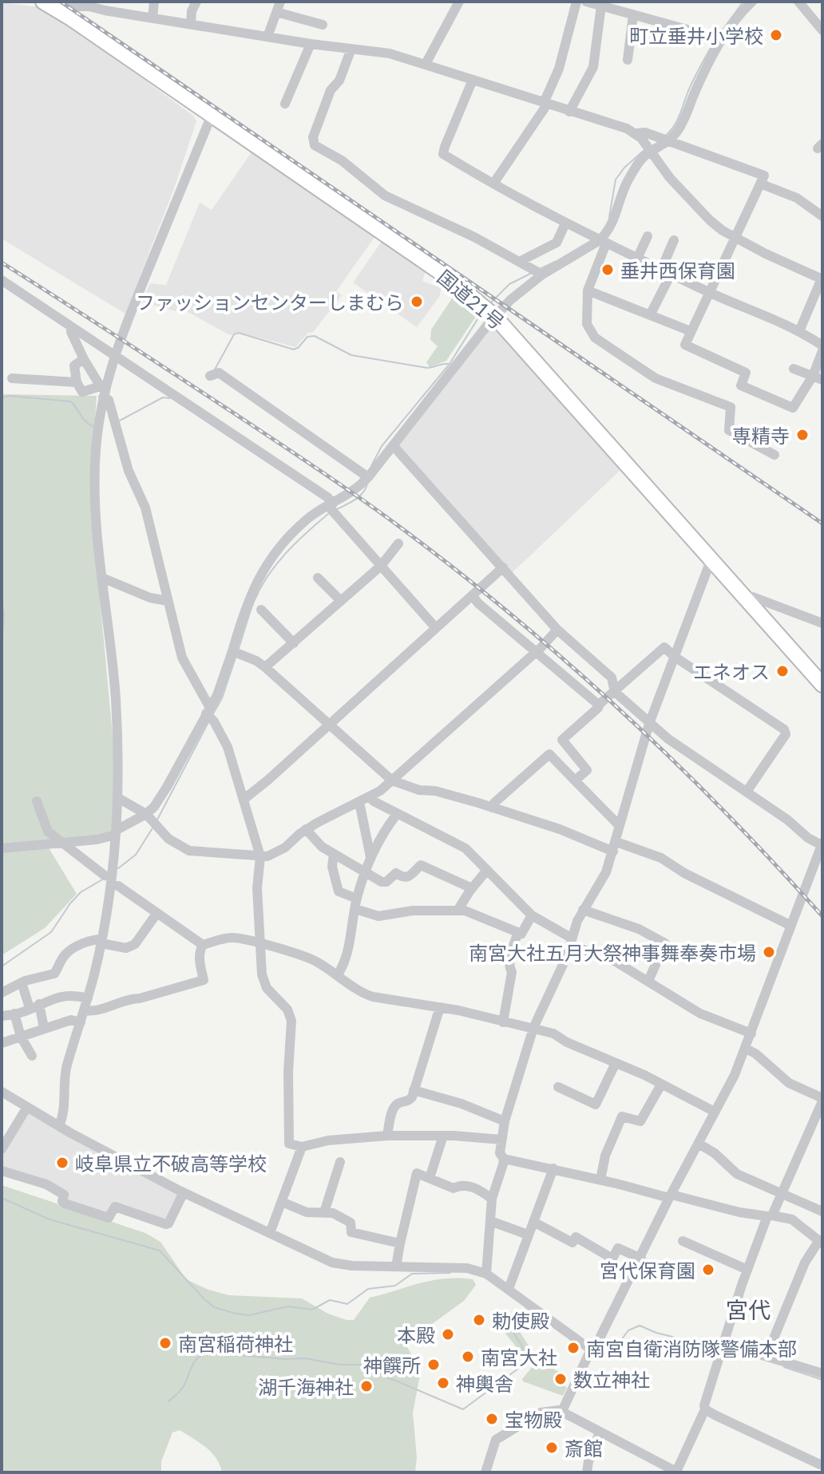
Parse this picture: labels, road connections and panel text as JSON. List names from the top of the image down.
{
  "streets": {
    "highway": ["国道21号"]
  },
  "districts": ["宮代"],
  "places": [
    "町立垂井小学校",
    "垂井西保育園",
    "ファッションセンターしまむら",
    "専精寺",
    "エネオス",
    "南宮大社五月大祭神事舞奉奏市場",
    "岐阜県立不破高等学校",
    "宮代保育園",
    "勅使殿",
    "本殿",
    "南宮稲荷神社",
    "南宮自衛消防隊警備本部",
    "南宮大社",
    "神饌所",
    "数立神社",
    "神輿舎",
    "湖千海神社",
    "宝物殿",
    "斎館"
  ]
}
